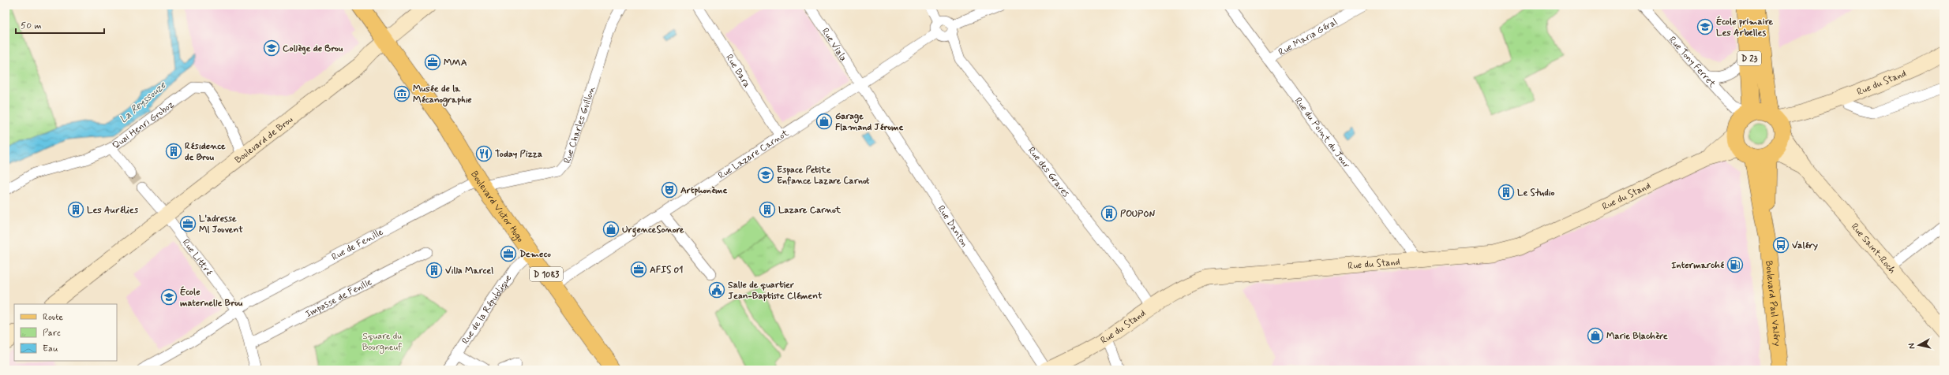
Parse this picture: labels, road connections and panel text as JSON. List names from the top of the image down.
{
  "streets": {
    "main road": [
      "D 23",
      "Boulevard Victor Hugo",
      "D 1083",
      "Boulevard Paul Valéry"
    ],
    "street": [
      "Rue Maria Géral",
      "Rue Viala",
      "Rue Tony Ferret",
      "Rue Bara",
      "Rue du Stand",
      "Quai Henri Groboz",
      "Rue Charles Guillon",
      "Rue du Point du Jour",
      "Boulevard de Brou",
      "Rue Lazare Carnot",
      "Rue des Graves",
      "Rue Danton",
      "Rue de Fenille",
      "Rue Saint-Roch",
      "Rue Littré",
      "Impasse de Fenille",
      "Rue de la République"
    ]
  },
  "crossings": [
    ["Rue Maria Géral", "Rue du Point du Jour"],
    ["Rue Viala", "Rue Lazare Carnot"],
    ["Rue Viala", "Rue Danton"],
    ["D 23", "Rue Tony Ferret"],
    ["D 23", "Rue du Stand"],
    ["D 23", "Rue Saint-Roch"],
    ["D 23", "Boulevard Paul Valéry"],
    ["Rue Tony Ferret", "Rue du Stand"],
    ["Rue Tony Ferret", "Rue Saint-Roch"],
    ["Rue Tony Ferret", "Boulevard Paul Valéry"],
    ["Rue Bara", "Rue Lazare Carnot"],
    ["Rue du Stand", "Rue du Point du Jour"],
    ["Rue du Stand", "Rue des Graves"],
    ["Rue du Stand", "Rue Danton"],
    ["Rue du Stand", "Rue Saint-Roch"],
    ["Rue du Stand", "Boulevard Paul Valéry"],
    ["Quai Henri Groboz", "Boulevard de Brou"],
    ["Rue Charles Guillon", "Boulevard Victor Hugo"],
    ["Rue Charles Guillon", "Rue de Fenille"],
    ["Boulevard de Brou", "Boulevard Victor Hugo"],
    ["Boulevard de Brou", "Rue Littré"],
    ["Boulevard de Brou", "D 1083"],
    ["Rue Lazare Carnot", "Rue des Graves"],
    ["Rue Lazare Carnot", "Boulevard Victor Hugo"],
    ["Rue Lazare Carnot", "Rue Danton"],
    ["Boulevard Victor Hugo", "Rue de Fenille"],
    ["Boulevard Victor Hugo", "D 1083"],
    ["Boulevard Victor Hugo", "Rue de la République"],
    ["Rue de Fenille", "Rue Littré"],
    ["Rue Saint-Roch", "Boulevard Paul Valéry"],
    ["Rue Littré", "Impasse de Fenille"]
  ],
  "water": ["La Reyssouze"],
  "parks": ["Square du Bourgneuf"],
  "places": {
    "school or university": [
      "École primaire Les Arbelles",
      "Collège de Brou",
      "Espace Petite Enfance Lazare Carnot",
      "École maternelle Brou"
    ],
    "office": [
      "MMA",
      "L'adresse Ml Jouvent",
      "Demeco",
      "AFIS 01"
    ],
    "museum": ["Musée de la Mécanographie"],
    "shop": ["Garage Flamand Jérome", "UrgenceSonore", "Marie Blachère"],
    "building": [
      "Résidence de Brou",
      "Le Studio",
      "Les Aurélies",
      "Lazare Carnot",
      "POUPON",
      "Villa Marcel"
    ],
    "restaurant": ["Today Pizza"],
    "theatre": ["Artphonème"],
    "bus stop": ["Valéry"],
    "fuel station": ["Intermarché"],
    "public building": ["Salle de quartier Jean-Baptiste Clément"]
  },
  "legend": ["Route", "Parc", "Eau"],
  "scale_bar": "50 m",
  "north": "left"
}
